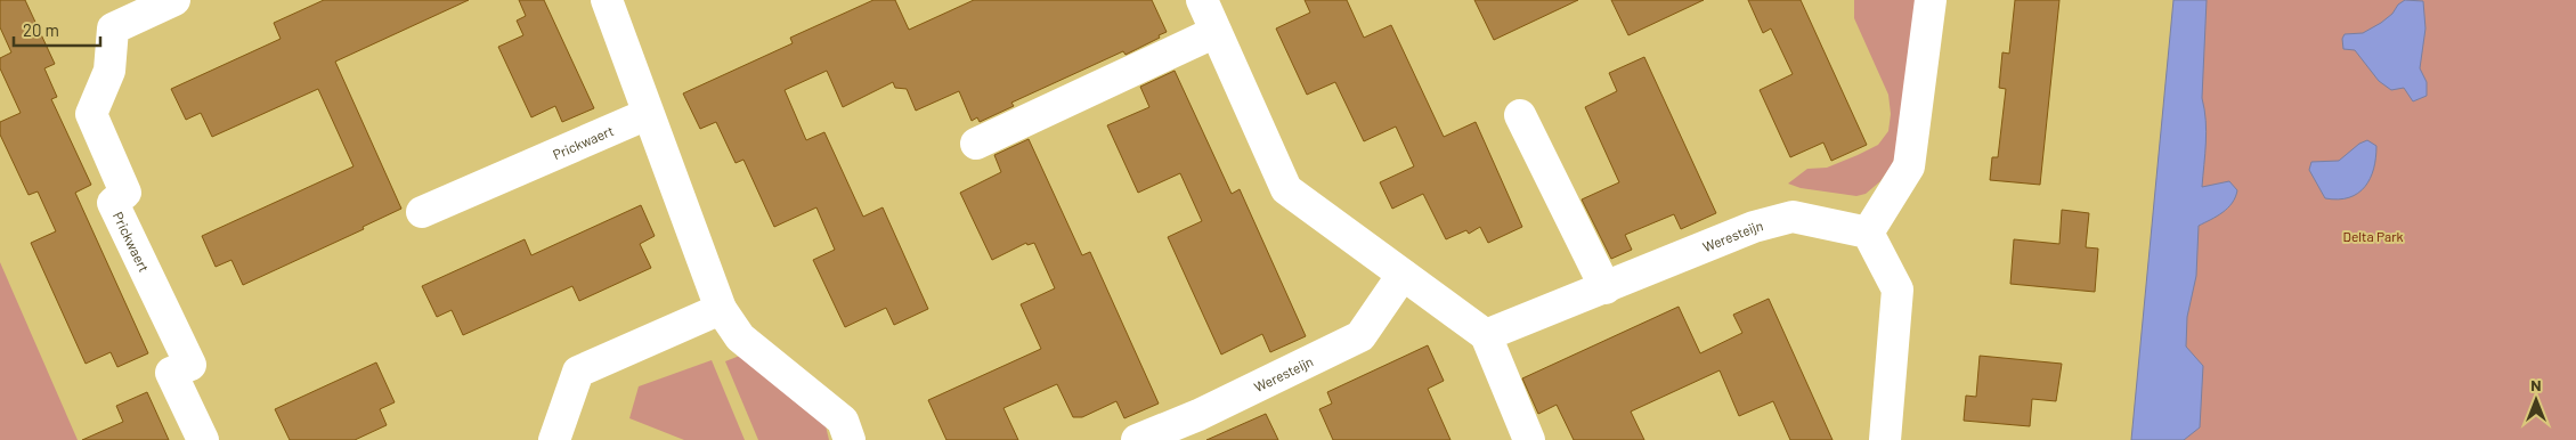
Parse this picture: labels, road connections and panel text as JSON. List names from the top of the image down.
{
  "streets": {
    "street": ["Prickwaert", "Weresteijn"]
  },
  "parks": ["Delta Park"],
  "scale_bar": "20 m",
  "north": "top"
}
